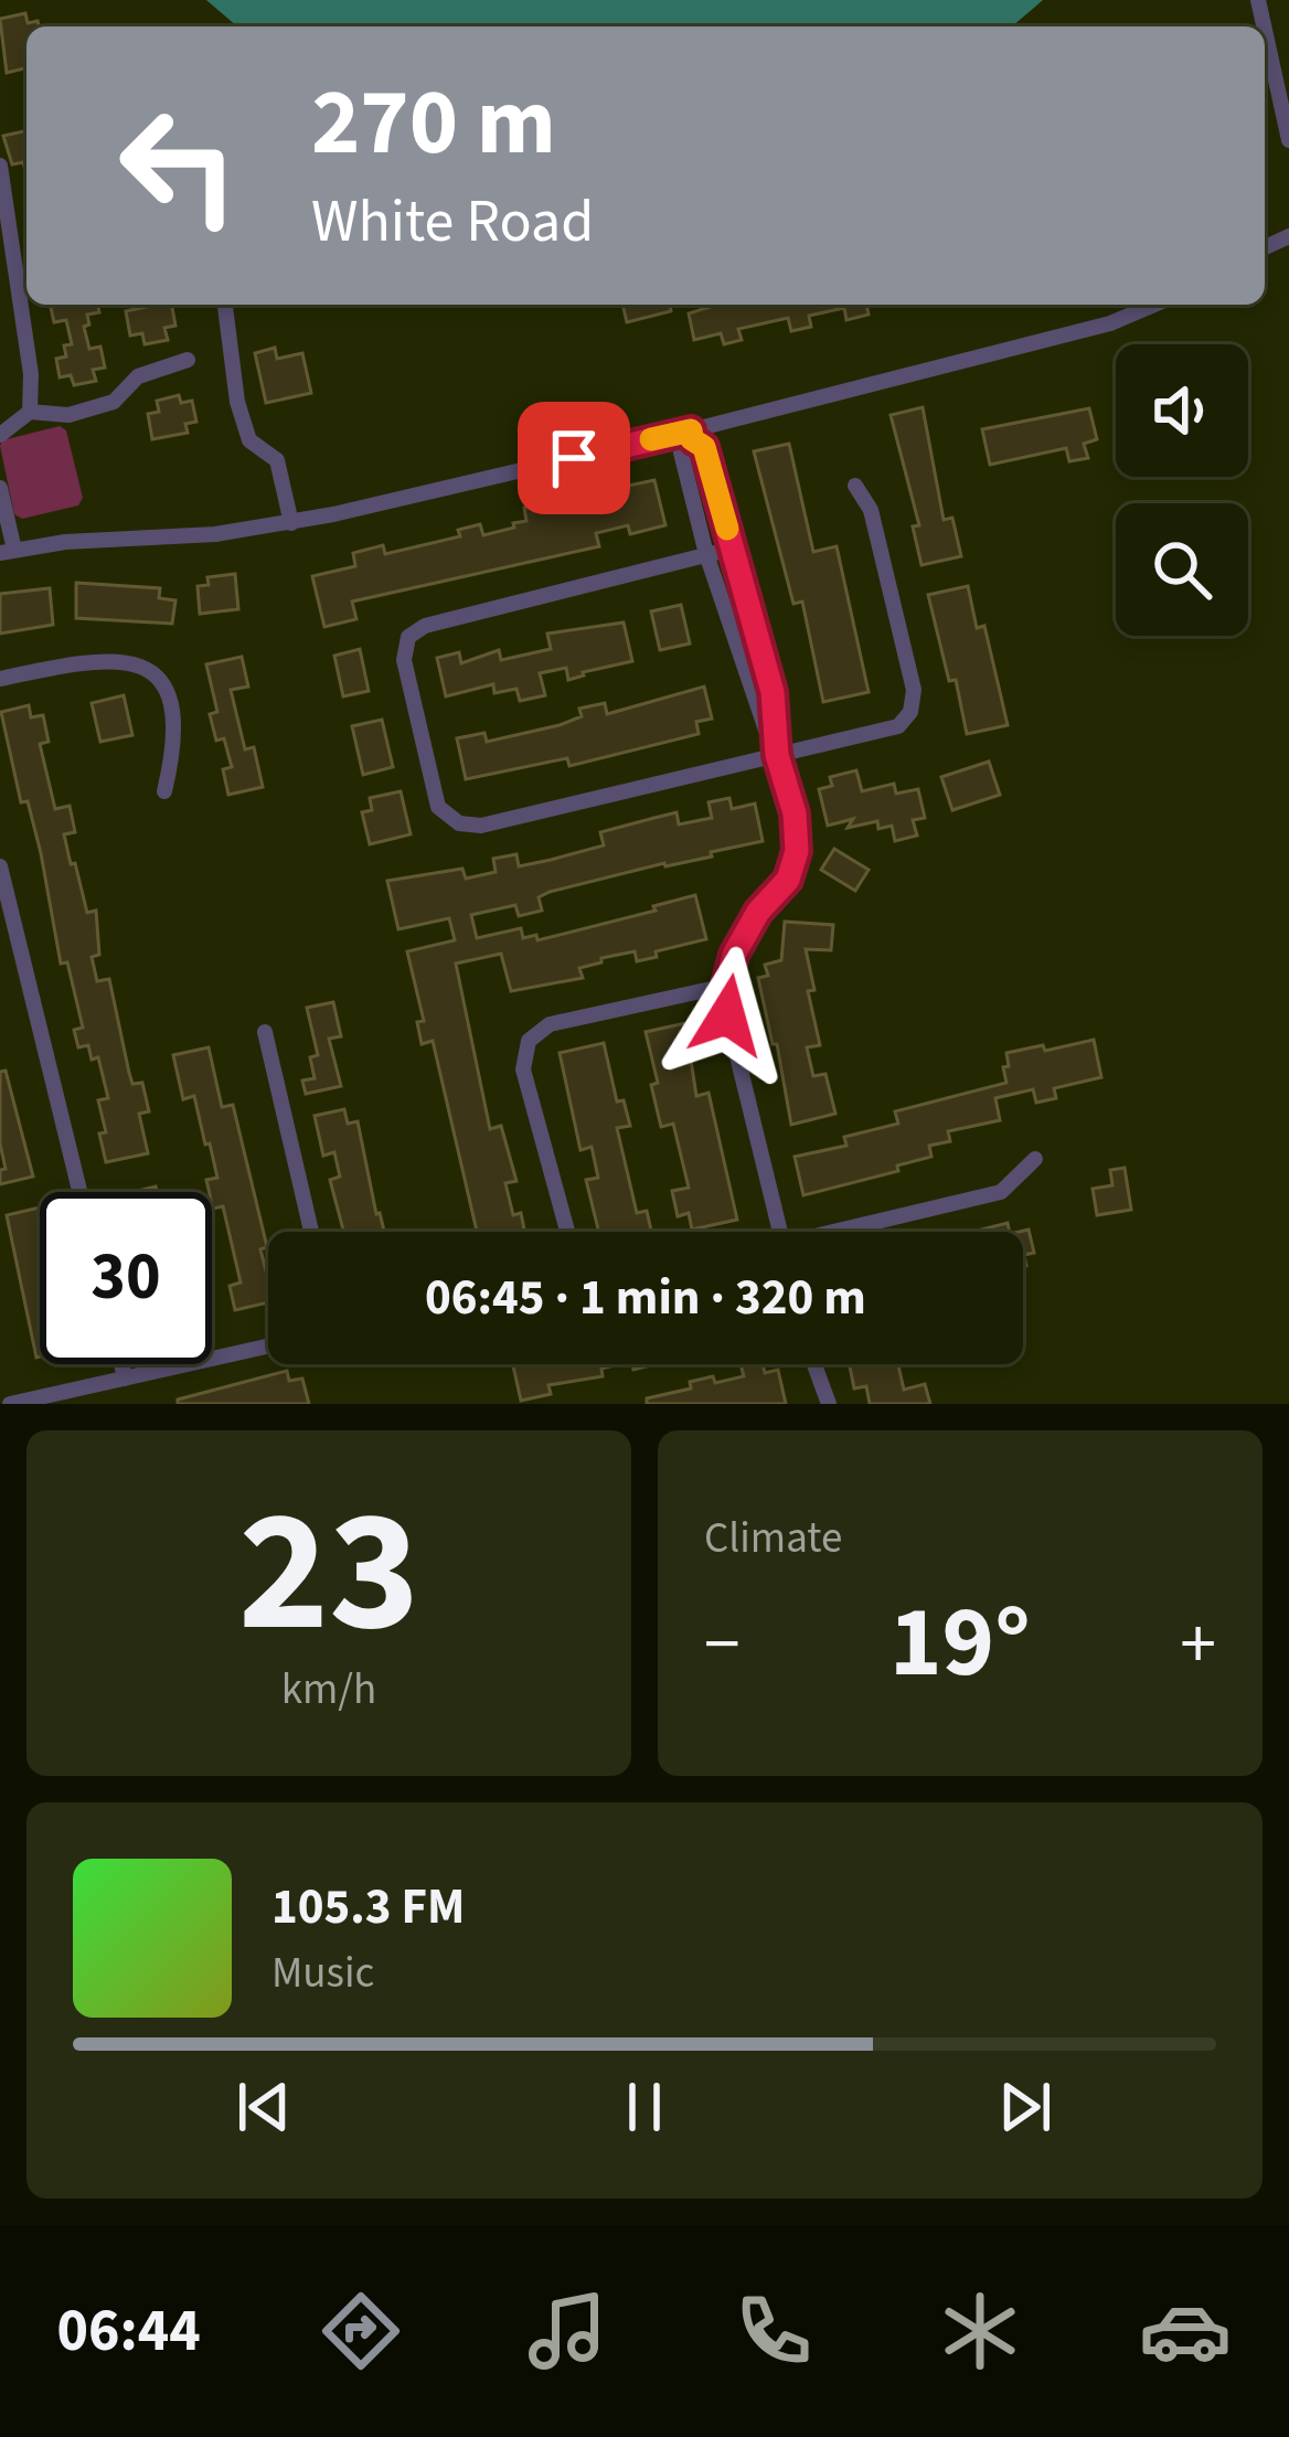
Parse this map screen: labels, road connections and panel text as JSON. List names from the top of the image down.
{
  "page": {
    "turn": ["270 m", "White Road"],
    "limit": "30",
    "trip": "06:45 · 1 min · 320 m",
    "tile": [
      ["23", "km/h"],
      "Climate"
    ],
    "heat": ["−", "19°", "+"],
    "song": ["105.3 FM", "Music"],
    "tabs": "06:44"
  }
}
